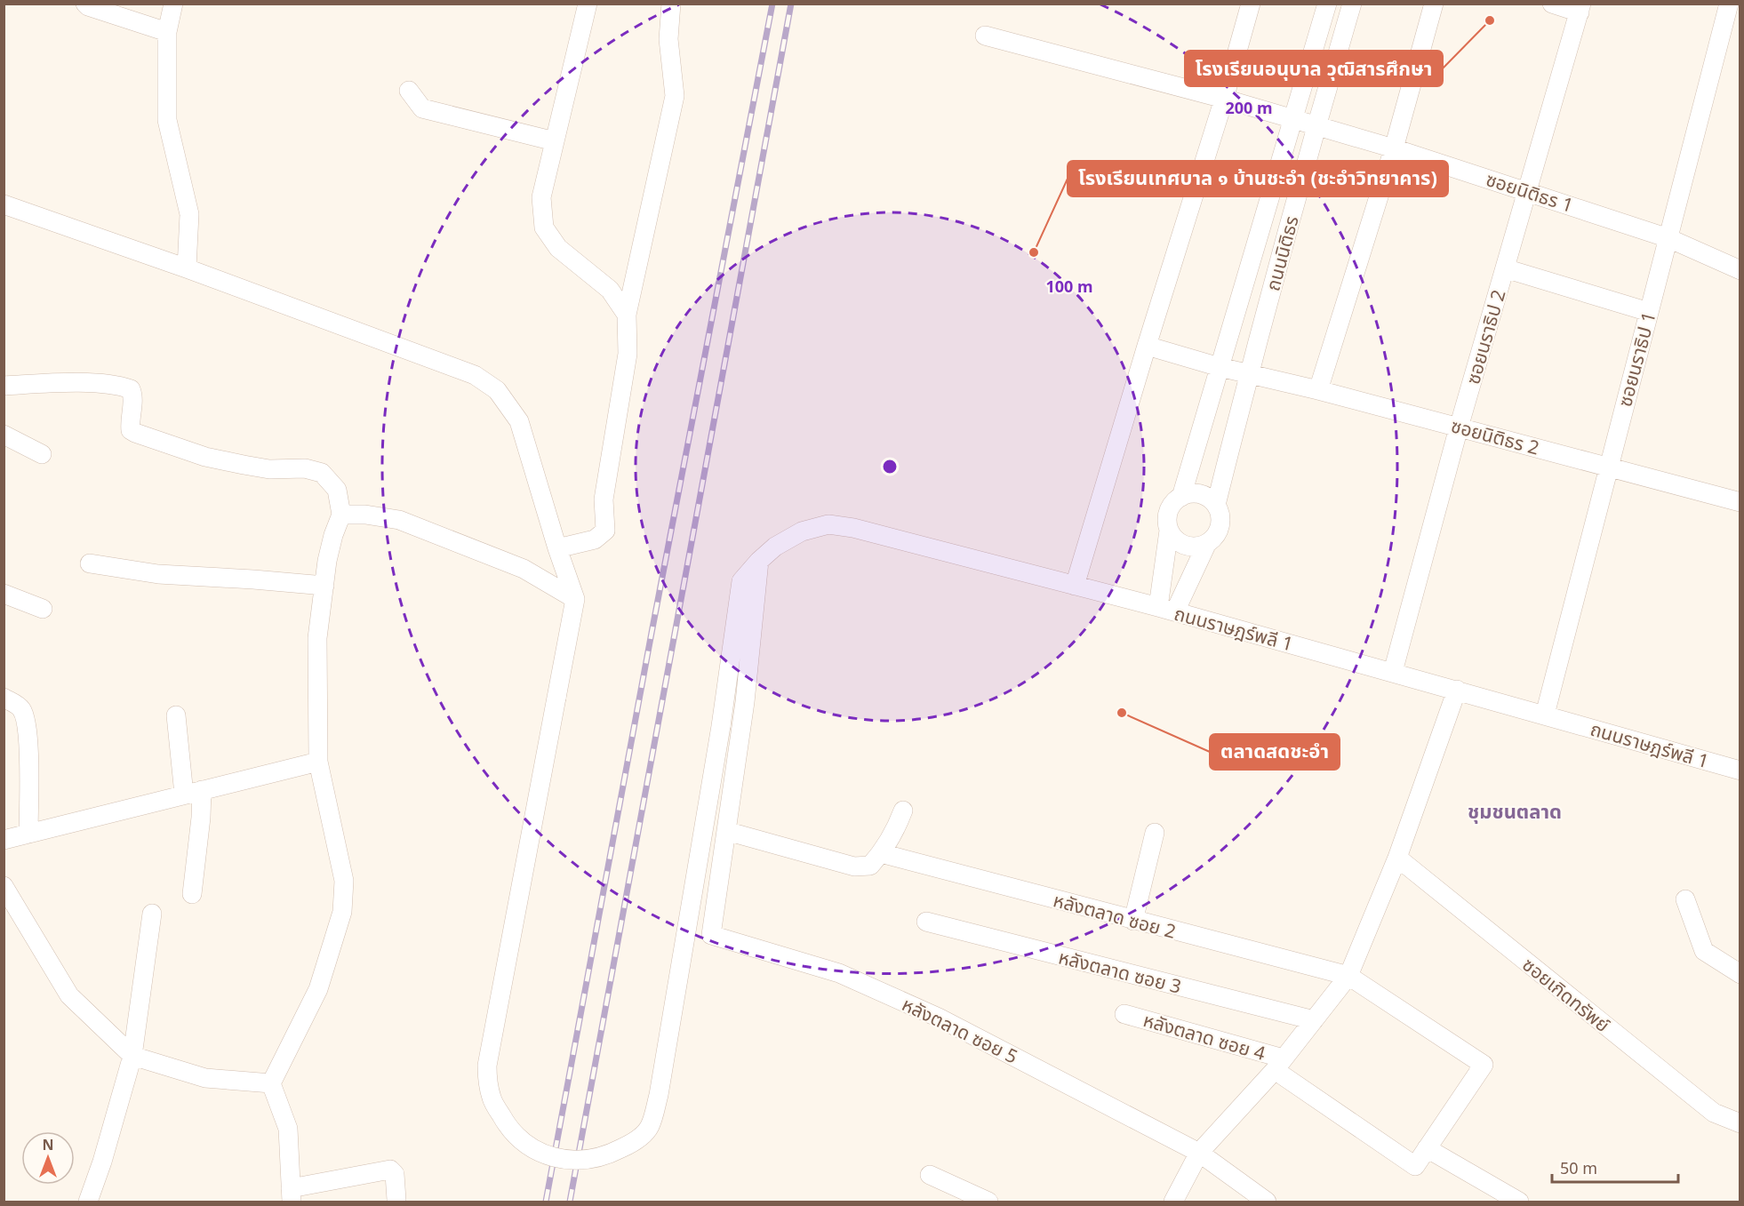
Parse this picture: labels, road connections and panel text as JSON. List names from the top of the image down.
{
  "streets": {
    "street": [
      "ซอยนิติธร 1",
      "ถนนนิติธร",
      "ซอยนราธิป 2",
      "ซอยนราธิป 1",
      "ซอยนิติธร 2",
      "ถนนราษฎร์พลี 1",
      "หลังตลาด ซอย 2",
      "หลังตลาด ซอย 3",
      "ซอยเกิดทรัพย์",
      "หลังตลาด ซอย 5",
      "หลังตลาด ซอย 4"
    ]
  },
  "crossings": [
    ["ซอยนิติธร 1", "ถนนนิติธร"],
    ["ซอยนิติธร 1", "ซอยนราธิป 2"],
    ["ซอยนิติธร 1", "ซอยนราธิป 1"],
    ["ถนนนิติธร", "ซอยนิติธร 2"],
    ["ซอยนราธิป 2", "ซอยนิติธร 2"],
    ["ซอยนราธิป 2", "ถนนราษฎร์พลี 1"],
    ["ซอยนราธิป 1", "ซอยนิติธร 2"],
    ["ซอยนราธิป 1", "ถนนราษฎร์พลี 1"],
    ["หลังตลาด ซอย 2", "หลังตลาด ซอย 4"]
  ],
  "districts": ["ชุมชนตลาด"],
  "places": ["โรงเรียนอนุบาล วุฒิสารศึกษา", "โรงเรียนเทศบาล ๑ บ้านชะอำ (ชะอำวิทยาคาร)", "ตลาดสดชะอำ"],
  "scale_bar": "50 m",
  "north": "top",
  "rings": ["200 m", "100 m"]
}
